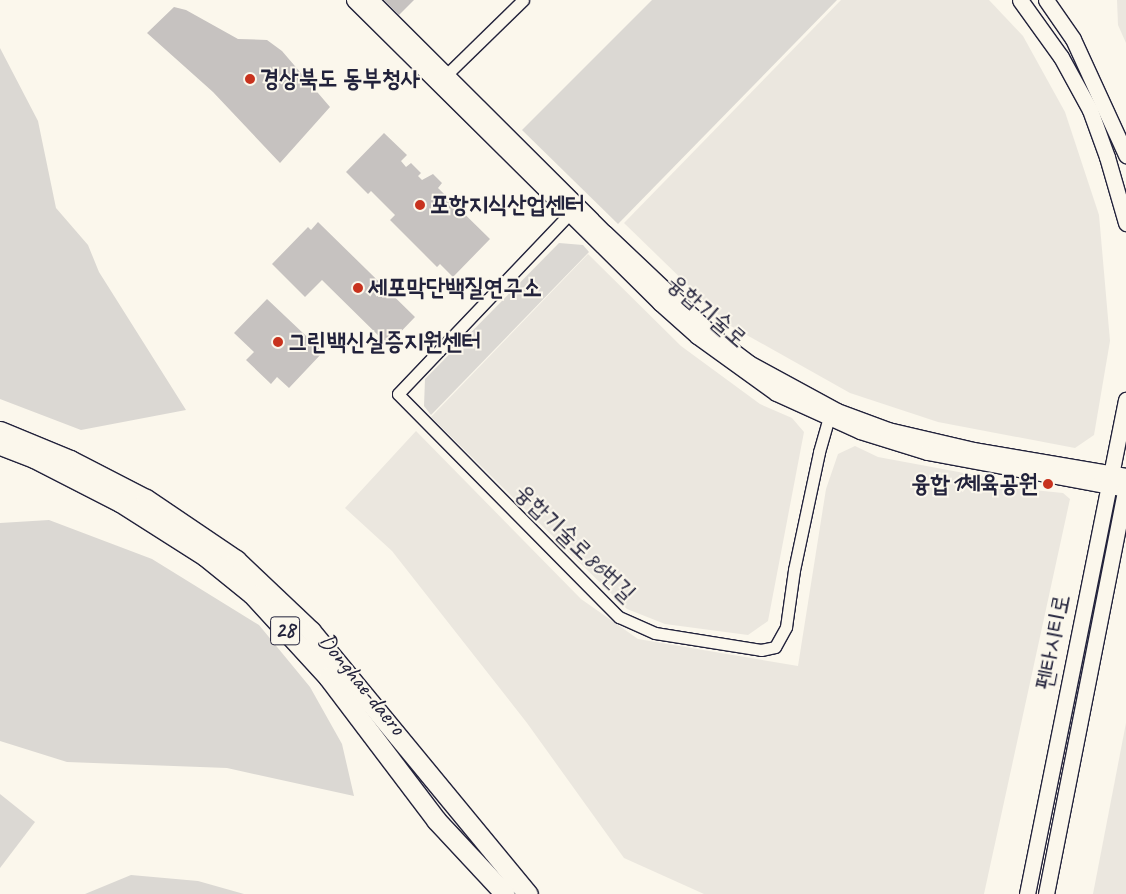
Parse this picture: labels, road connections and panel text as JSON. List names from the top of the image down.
{
  "streets": {
    "main road": ["28", "Donghae-daero"],
    "street": ["융합기술로", "융합기술로86번길", "펜타시티로"]
  },
  "crossings": [
    ["융합기술로", "융합기술로86번길"],
    ["융합기술로", "펜타시티로"]
  ],
  "places": [
    "경상북도 동부청사",
    "포항지식산업센터",
    "세포막단백질연구소",
    "그린백신실증지원센터",
    "융합1체육공원"
  ]
}
